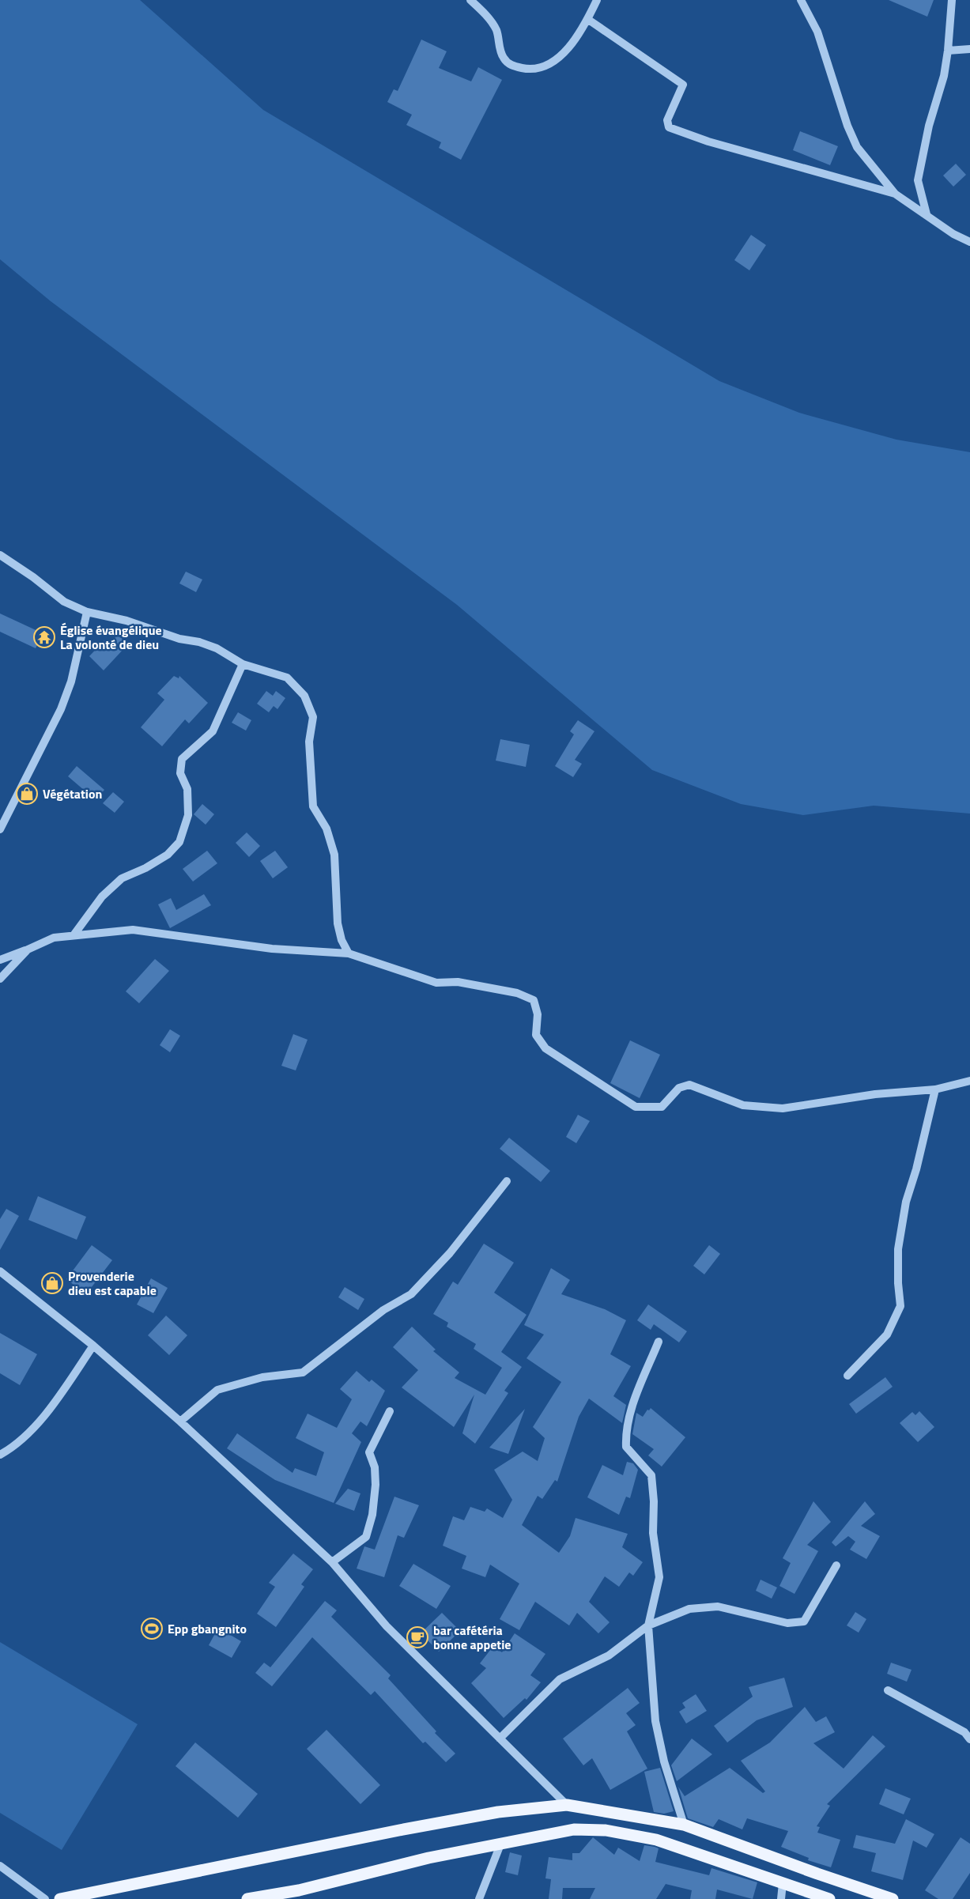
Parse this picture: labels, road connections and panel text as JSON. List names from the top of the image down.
{
  "places": {
    "temple": ["Église évangélique La volonté de dieu"],
    "shop": ["Végétation", "Provenderie dieu est capable"],
    "sports": ["Epp gbangnito"],
    "cafe": ["bar cafétéria bonne appetie"]
  }
}
